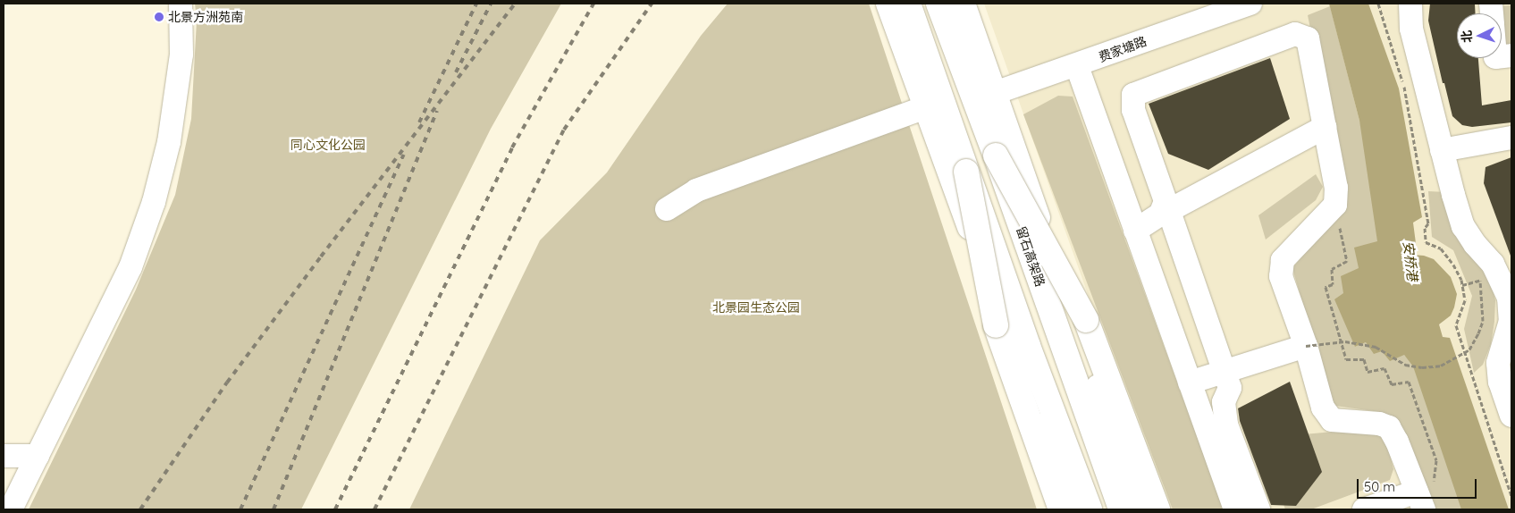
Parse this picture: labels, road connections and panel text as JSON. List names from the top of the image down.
{
  "streets": {
    "main road": ["留石高架路"],
    "street": ["费家塘路"]
  },
  "water": ["安桥港"],
  "parks": ["同心文化公园", "北景园生态公园"],
  "places": ["北景方洲苑南"],
  "scale_bar": "50 m",
  "north": "left"
}
